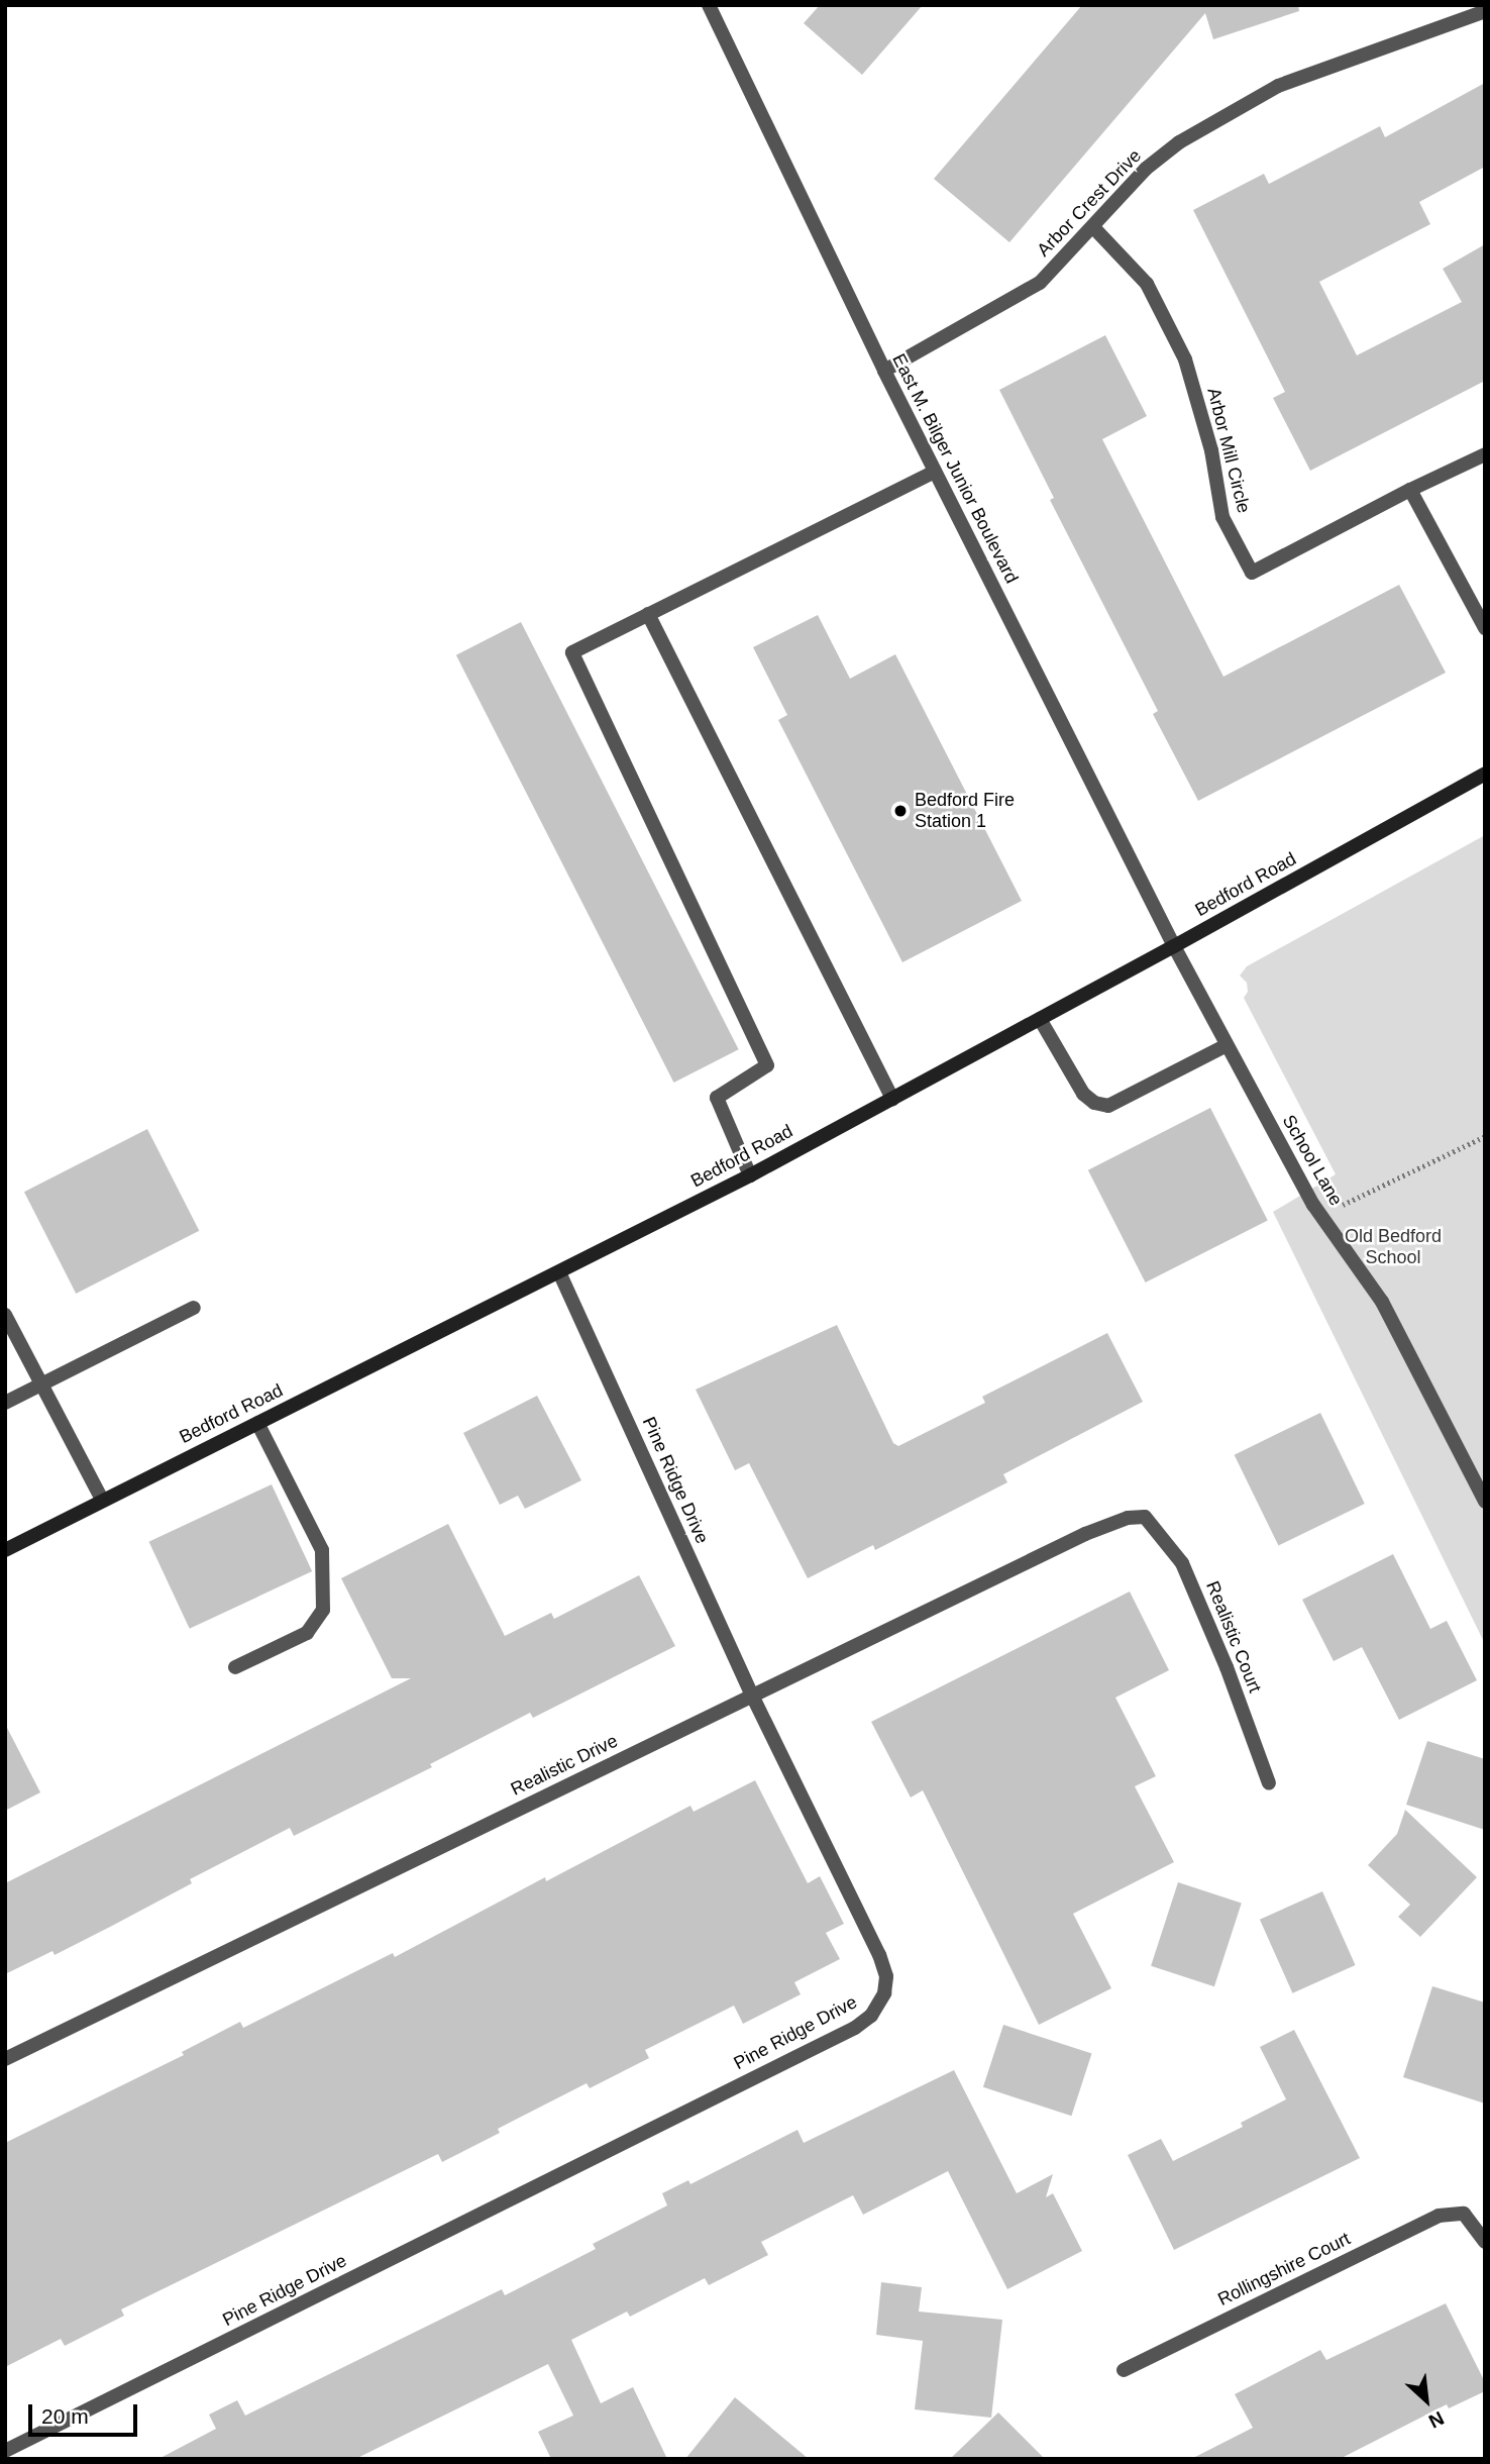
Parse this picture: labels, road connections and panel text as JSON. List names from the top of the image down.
{
  "streets": {
    "main road": ["Bedford Road"],
    "street": [
      "Arbor Crest Drive",
      "Arbor Mill Circle",
      "East M. Bilger Junior Boulevard",
      "School Lane",
      "Pine Ridge Drive",
      "Realistic Court",
      "Realistic Drive",
      "Rollingshire Court"
    ]
  },
  "crossings": [
    ["Arbor Crest Drive", "Arbor Mill Circle"],
    ["Arbor Crest Drive", "East M. Bilger Junior Boulevard"],
    ["East M. Bilger Junior Boulevard", "Bedford Road"],
    ["East M. Bilger Junior Boulevard", "School Lane"],
    ["Bedford Road", "School Lane"],
    ["Bedford Road", "Pine Ridge Drive"],
    ["Pine Ridge Drive", "Realistic Drive"],
    ["Realistic Court", "Realistic Drive"]
  ],
  "parks": ["Old Bedford School"],
  "places": ["Bedford Fire Station 1"],
  "scale_bar": "20 m",
  "north": "bottom right"
}
